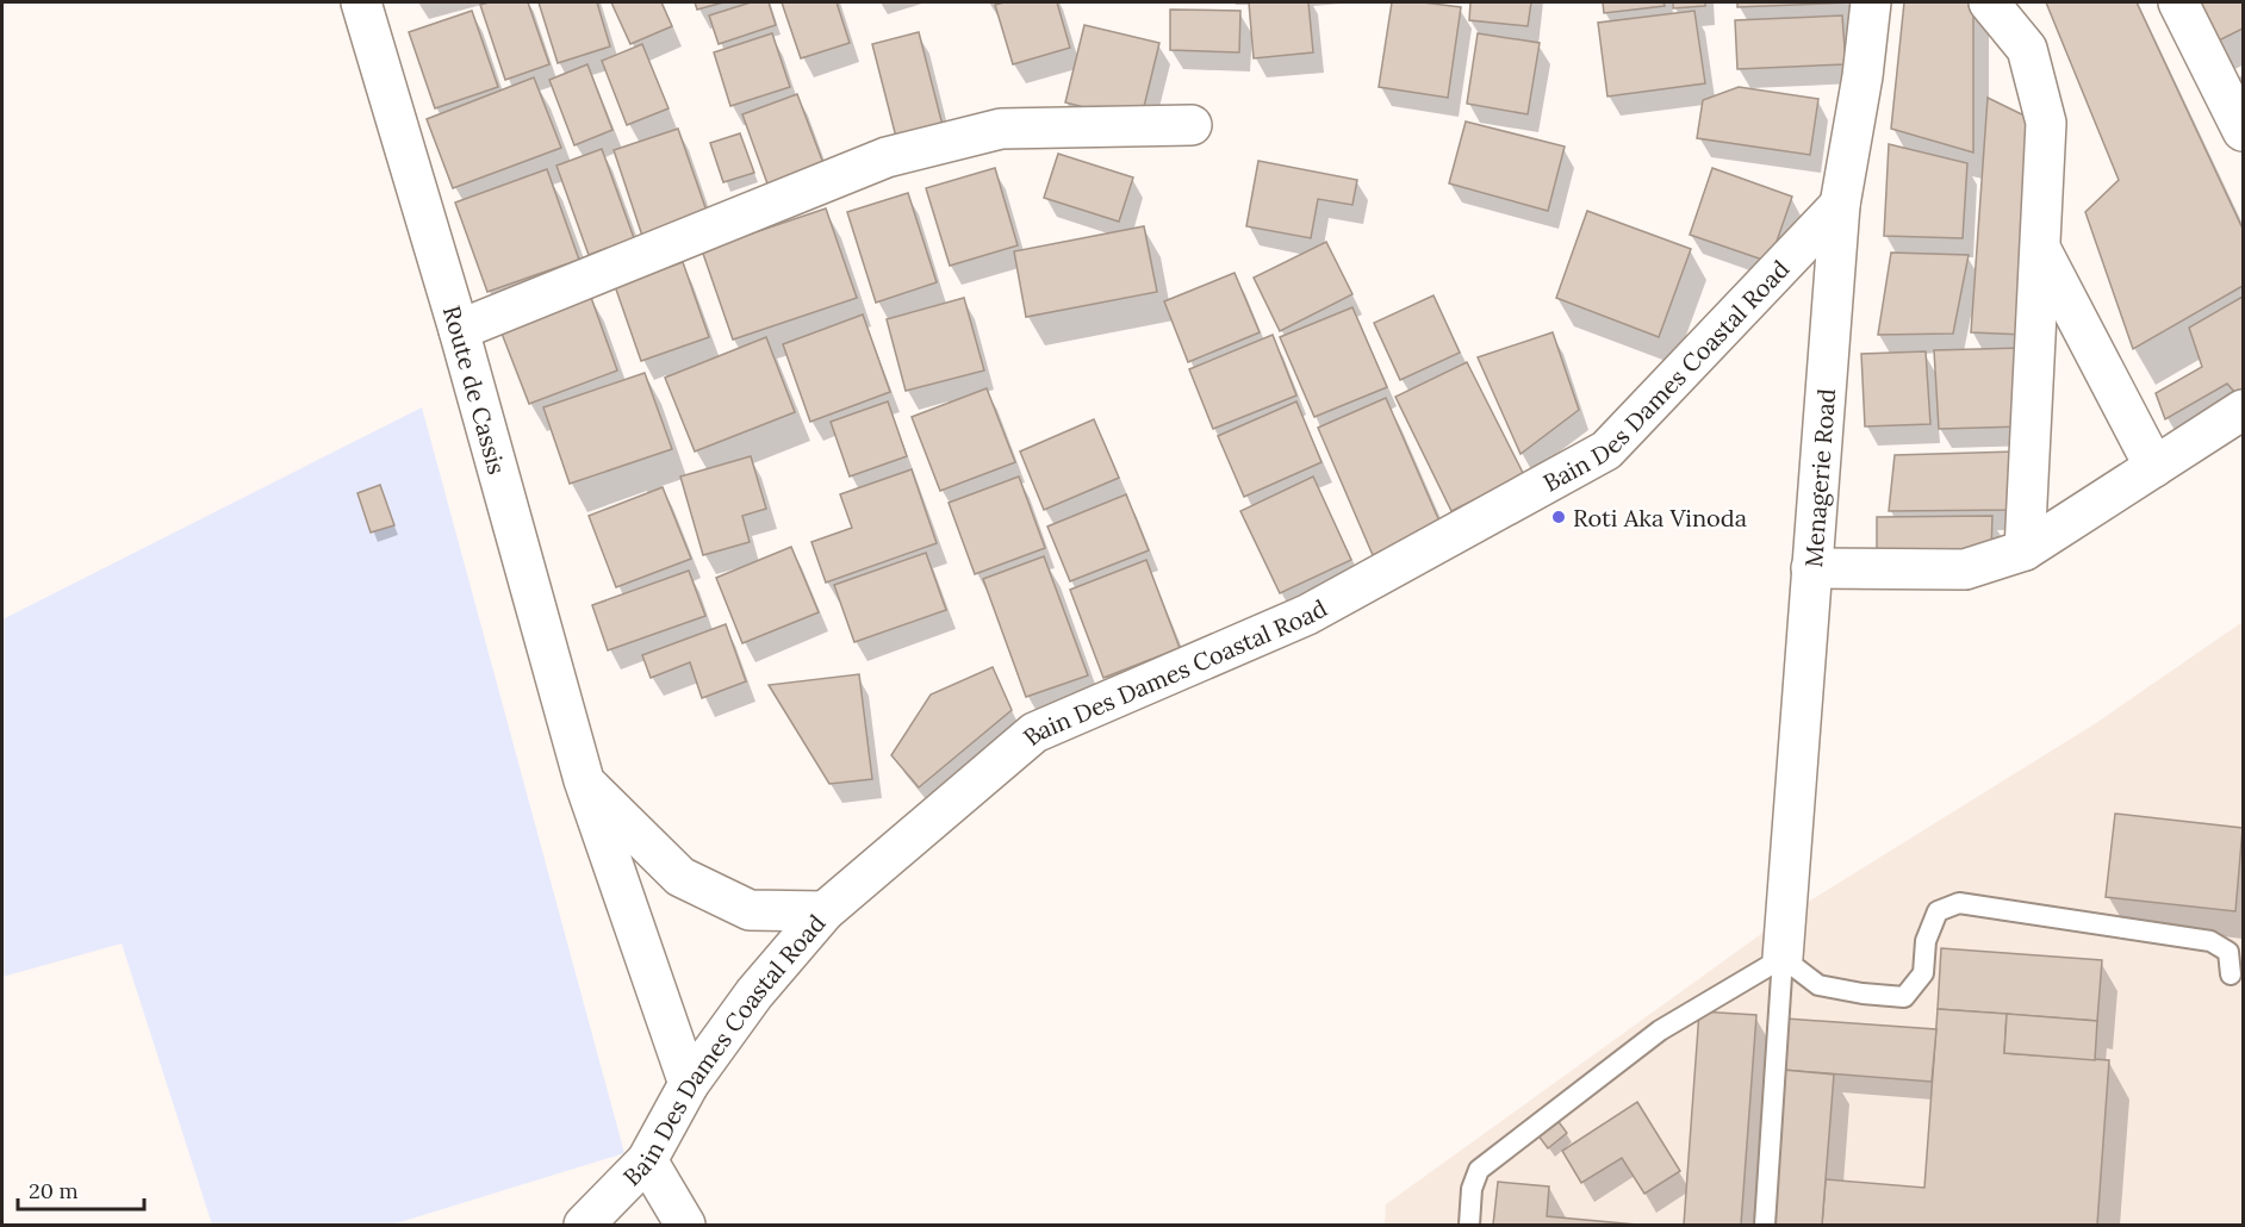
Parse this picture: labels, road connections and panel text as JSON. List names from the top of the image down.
{
  "streets": {
    "street": ["Bain Des Dames Coastal Road", "Route de Cassis", "Menagerie Road"]
  },
  "crossings": [
    ["Bain Des Dames Coastal Road", "Route de Cassis"],
    ["Bain Des Dames Coastal Road", "Menagerie Road"]
  ],
  "places": ["Roti Aka Vinoda"],
  "scale_bar": "20 m"
}
